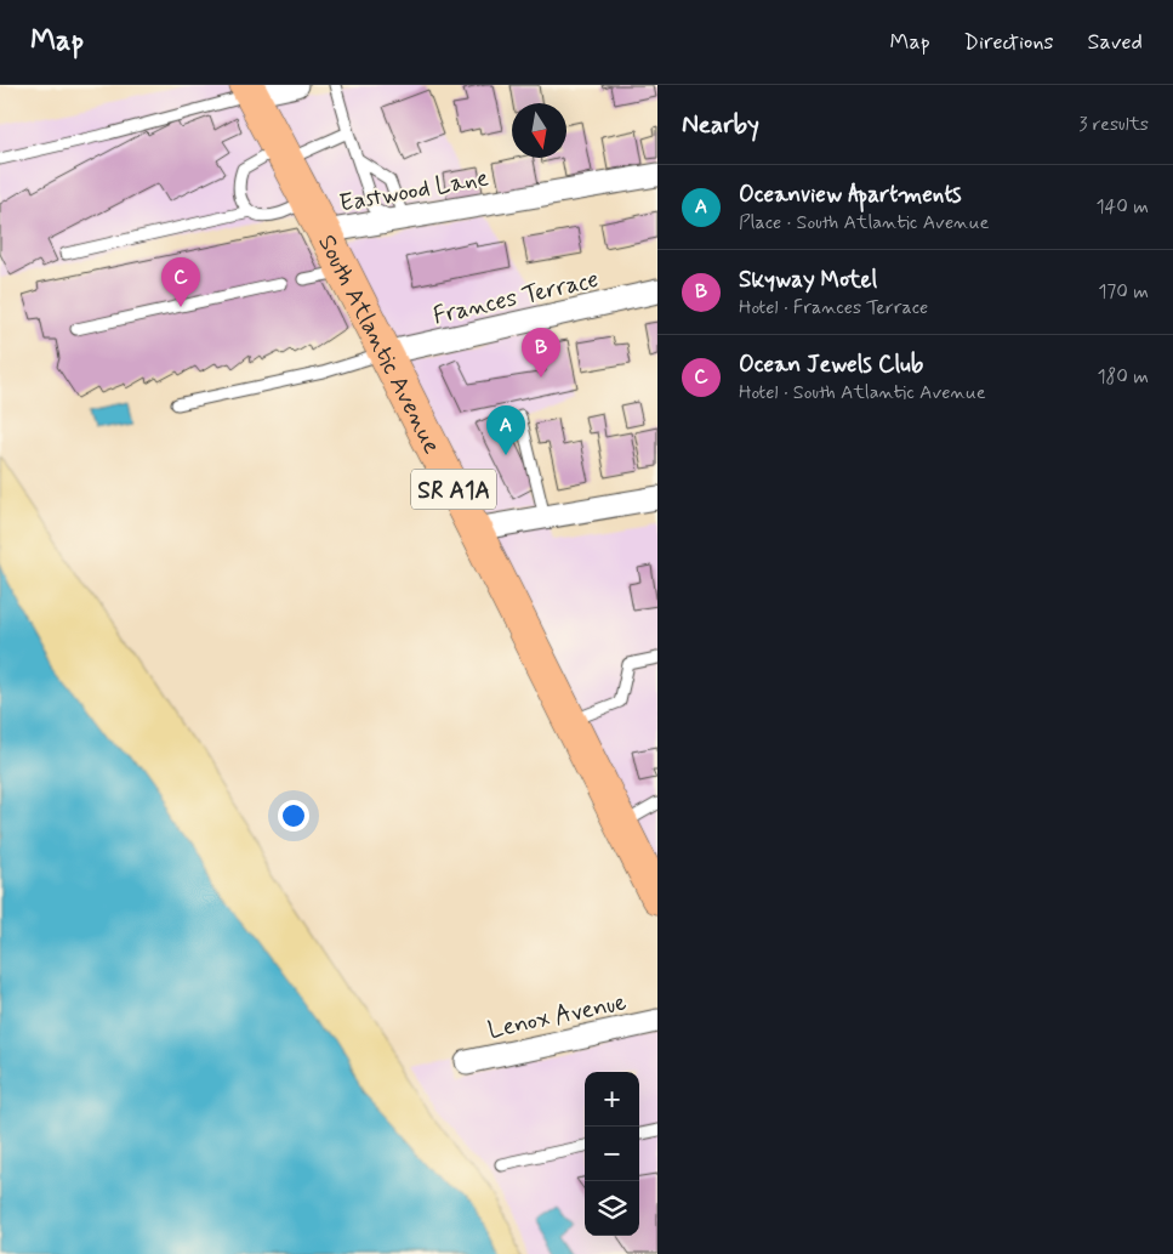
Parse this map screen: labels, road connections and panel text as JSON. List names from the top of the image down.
{
  "streets": {
    "main road": ["South Atlantic Avenue", "SR A1A"],
    "street": ["Eastwood Lane", "Frances Terrace", "Lenox Avenue"]
  },
  "crossings": [
    ["Eastwood Lane", "South Atlantic Avenue"],
    ["Frances Terrace", "South Atlantic Avenue"]
  ],
  "north": "bottom",
  "page": {
    "header": "Map",
    "nav": ["Map", "Directions", "Saved"],
    "heading": ["Nearby", "3 results"],
    "list": [
      {
        "mark": "A",
        "name": "Oceanview Apartments",
        "note": "Place · South Atlantic Avenue",
        "value": "140 m"
      },
      {
        "mark": "B",
        "name": "Skyway Motel",
        "note": "Hotel · Frances Terrace",
        "value": "170 m"
      },
      {
        "mark": "C",
        "name": "Ocean Jewels Club",
        "note": "Hotel · South Atlantic Avenue",
        "value": "180 m"
      }
    ],
    "pins": ["C", "B", "A"],
    "map_buttons": ["+", "−"]
  }
}
